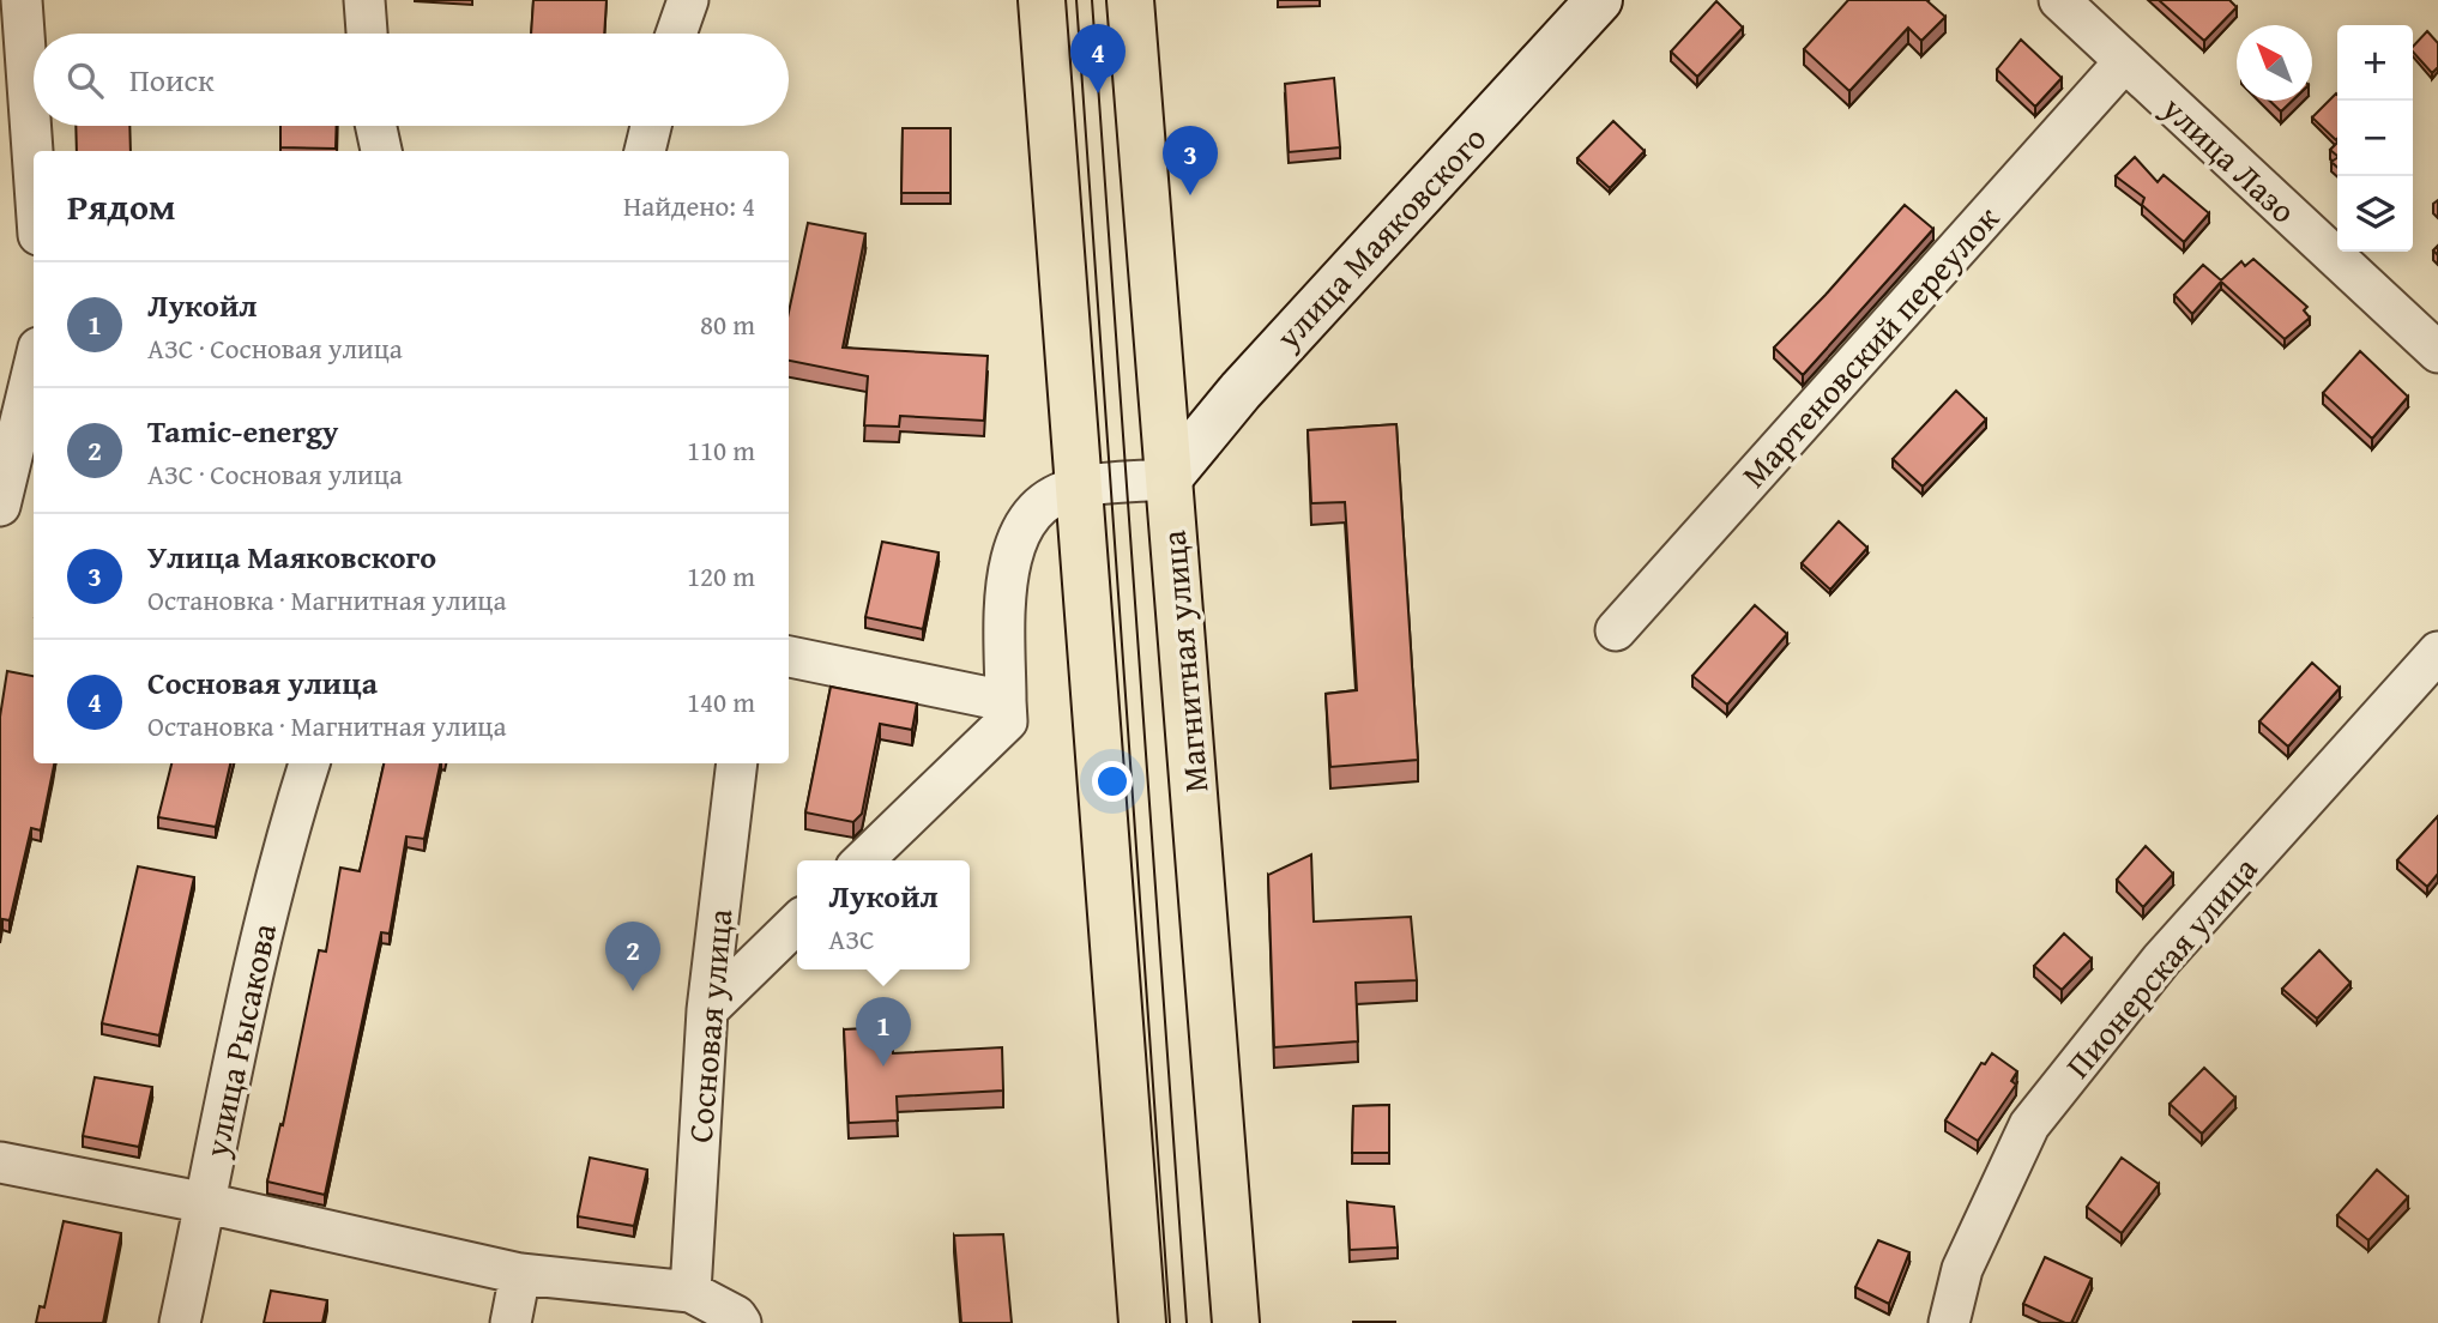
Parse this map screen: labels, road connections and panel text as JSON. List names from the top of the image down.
{
  "streets": {
    "main road": ["улица Маяковского", "Магнитная улица"],
    "street": [
      "улица Лазо",
      "Мартеновский переулок",
      "Пионерская улица",
      "Сосновая улица",
      "улица Рысакова"
    ]
  },
  "crossings": [
    ["улица Лазо", "Мартеновский переулок"],
    ["улица Маяковского", "Магнитная улица"]
  ],
  "north": "top left",
  "page": {
    "pins": [
      "4",
      "3",
      "2",
      "1"
    ],
    "map_buttons": ["+", "−"],
    "search": "Поиск",
    "heading": ["Рядом", "Найдено: 4"],
    "list": [
      {
        "mark": "1",
        "name": "Лукойл",
        "note": "АЗС · Сосновая улица",
        "value": "80 m"
      },
      {
        "mark": "2",
        "name": "Tamic-energy",
        "note": "АЗС · Сосновая улица",
        "value": "110 m"
      },
      {
        "mark": "3",
        "name": "Улица Маяковского",
        "note": "Остановка · Магнитная улица",
        "value": "120 m"
      },
      {
        "mark": "4",
        "name": "Сосновая улица",
        "note": "Остановка · Магнитная улица",
        "value": "140 m"
      }
    ],
    "popup": ["Лукойл", "АЗС"]
  }
}
